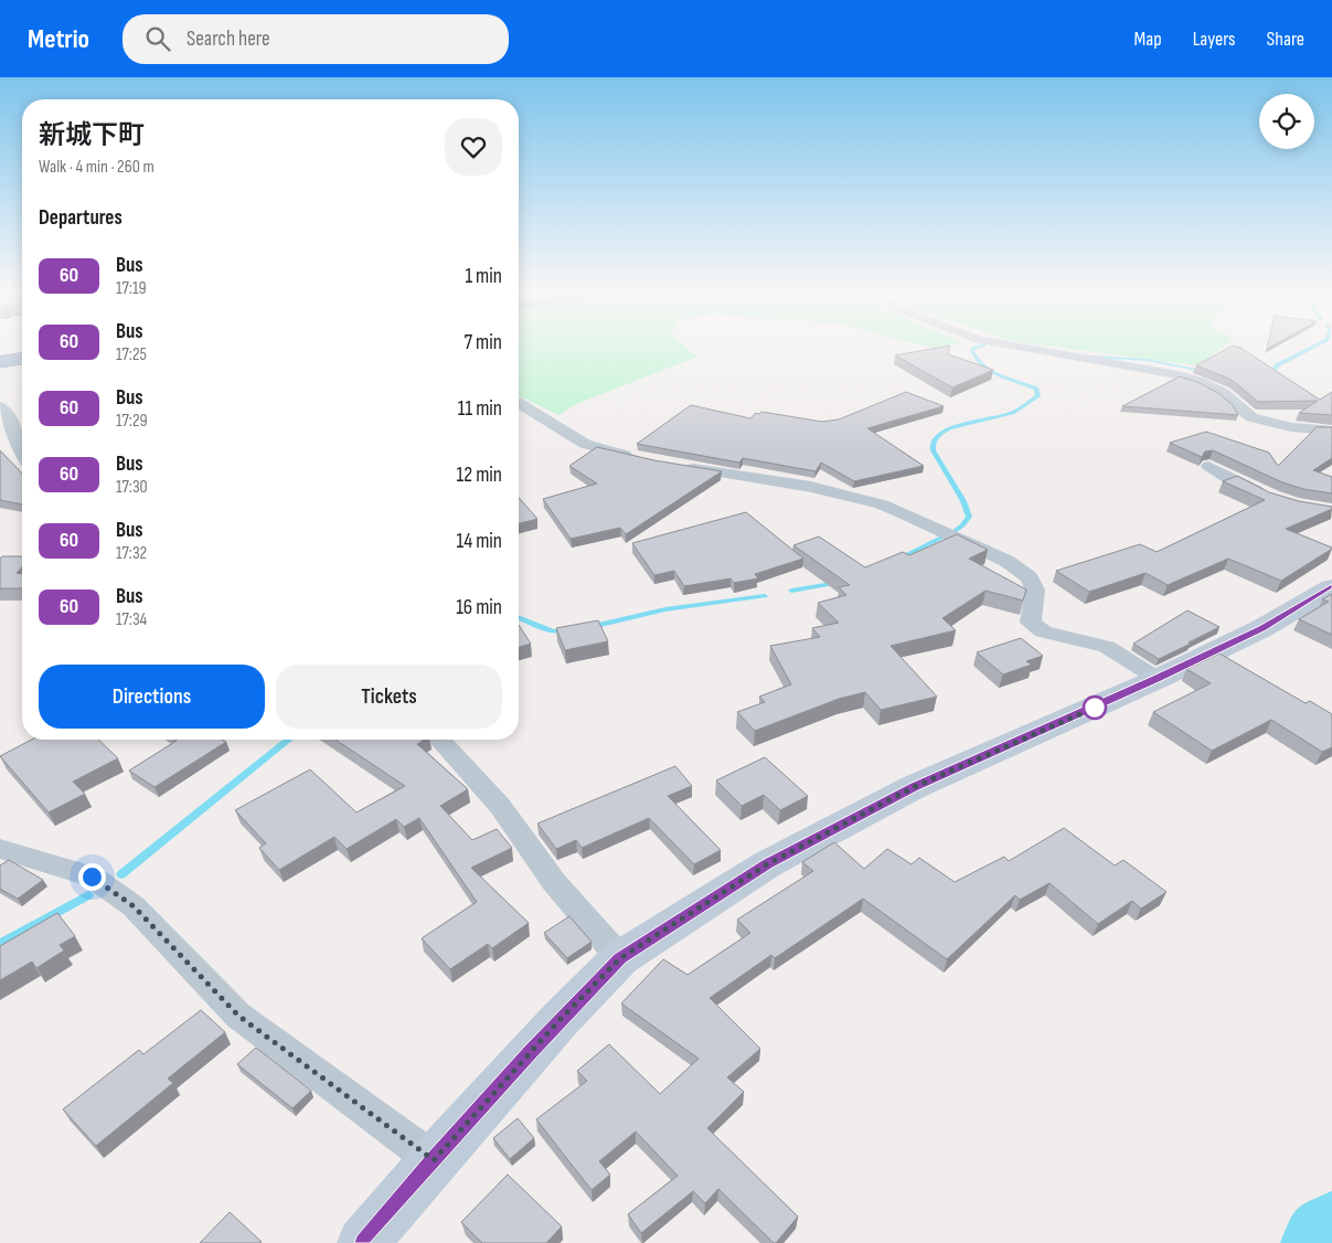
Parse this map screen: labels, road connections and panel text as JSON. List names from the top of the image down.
{
  "lines": ["bus line 60"],
  "page": {
    "header": "Metrio",
    "search": "Search here",
    "nav": ["Map", "Layers", "Share"],
    "heading": [
      ["新城下町", "Walk · 4 min · 260 m"],
      "Departures"
    ],
    "list": [
      {
        "mark": "60",
        "name": "Bus",
        "note": "17:19",
        "value": "1 min"
      },
      {
        "mark": "60",
        "name": "Bus",
        "note": "17:25",
        "value": "7 min"
      },
      {
        "mark": "60",
        "name": "Bus",
        "note": "17:29",
        "value": "11 min"
      },
      {
        "mark": "60",
        "name": "Bus",
        "note": "17:30",
        "value": "12 min"
      },
      {
        "mark": "60",
        "name": "Bus",
        "note": "17:32",
        "value": "14 min"
      },
      {
        "mark": "60",
        "name": "Bus",
        "note": "17:34",
        "value": "16 min"
      }
    ],
    "buttons": ["Directions", "Tickets"]
  }
}
